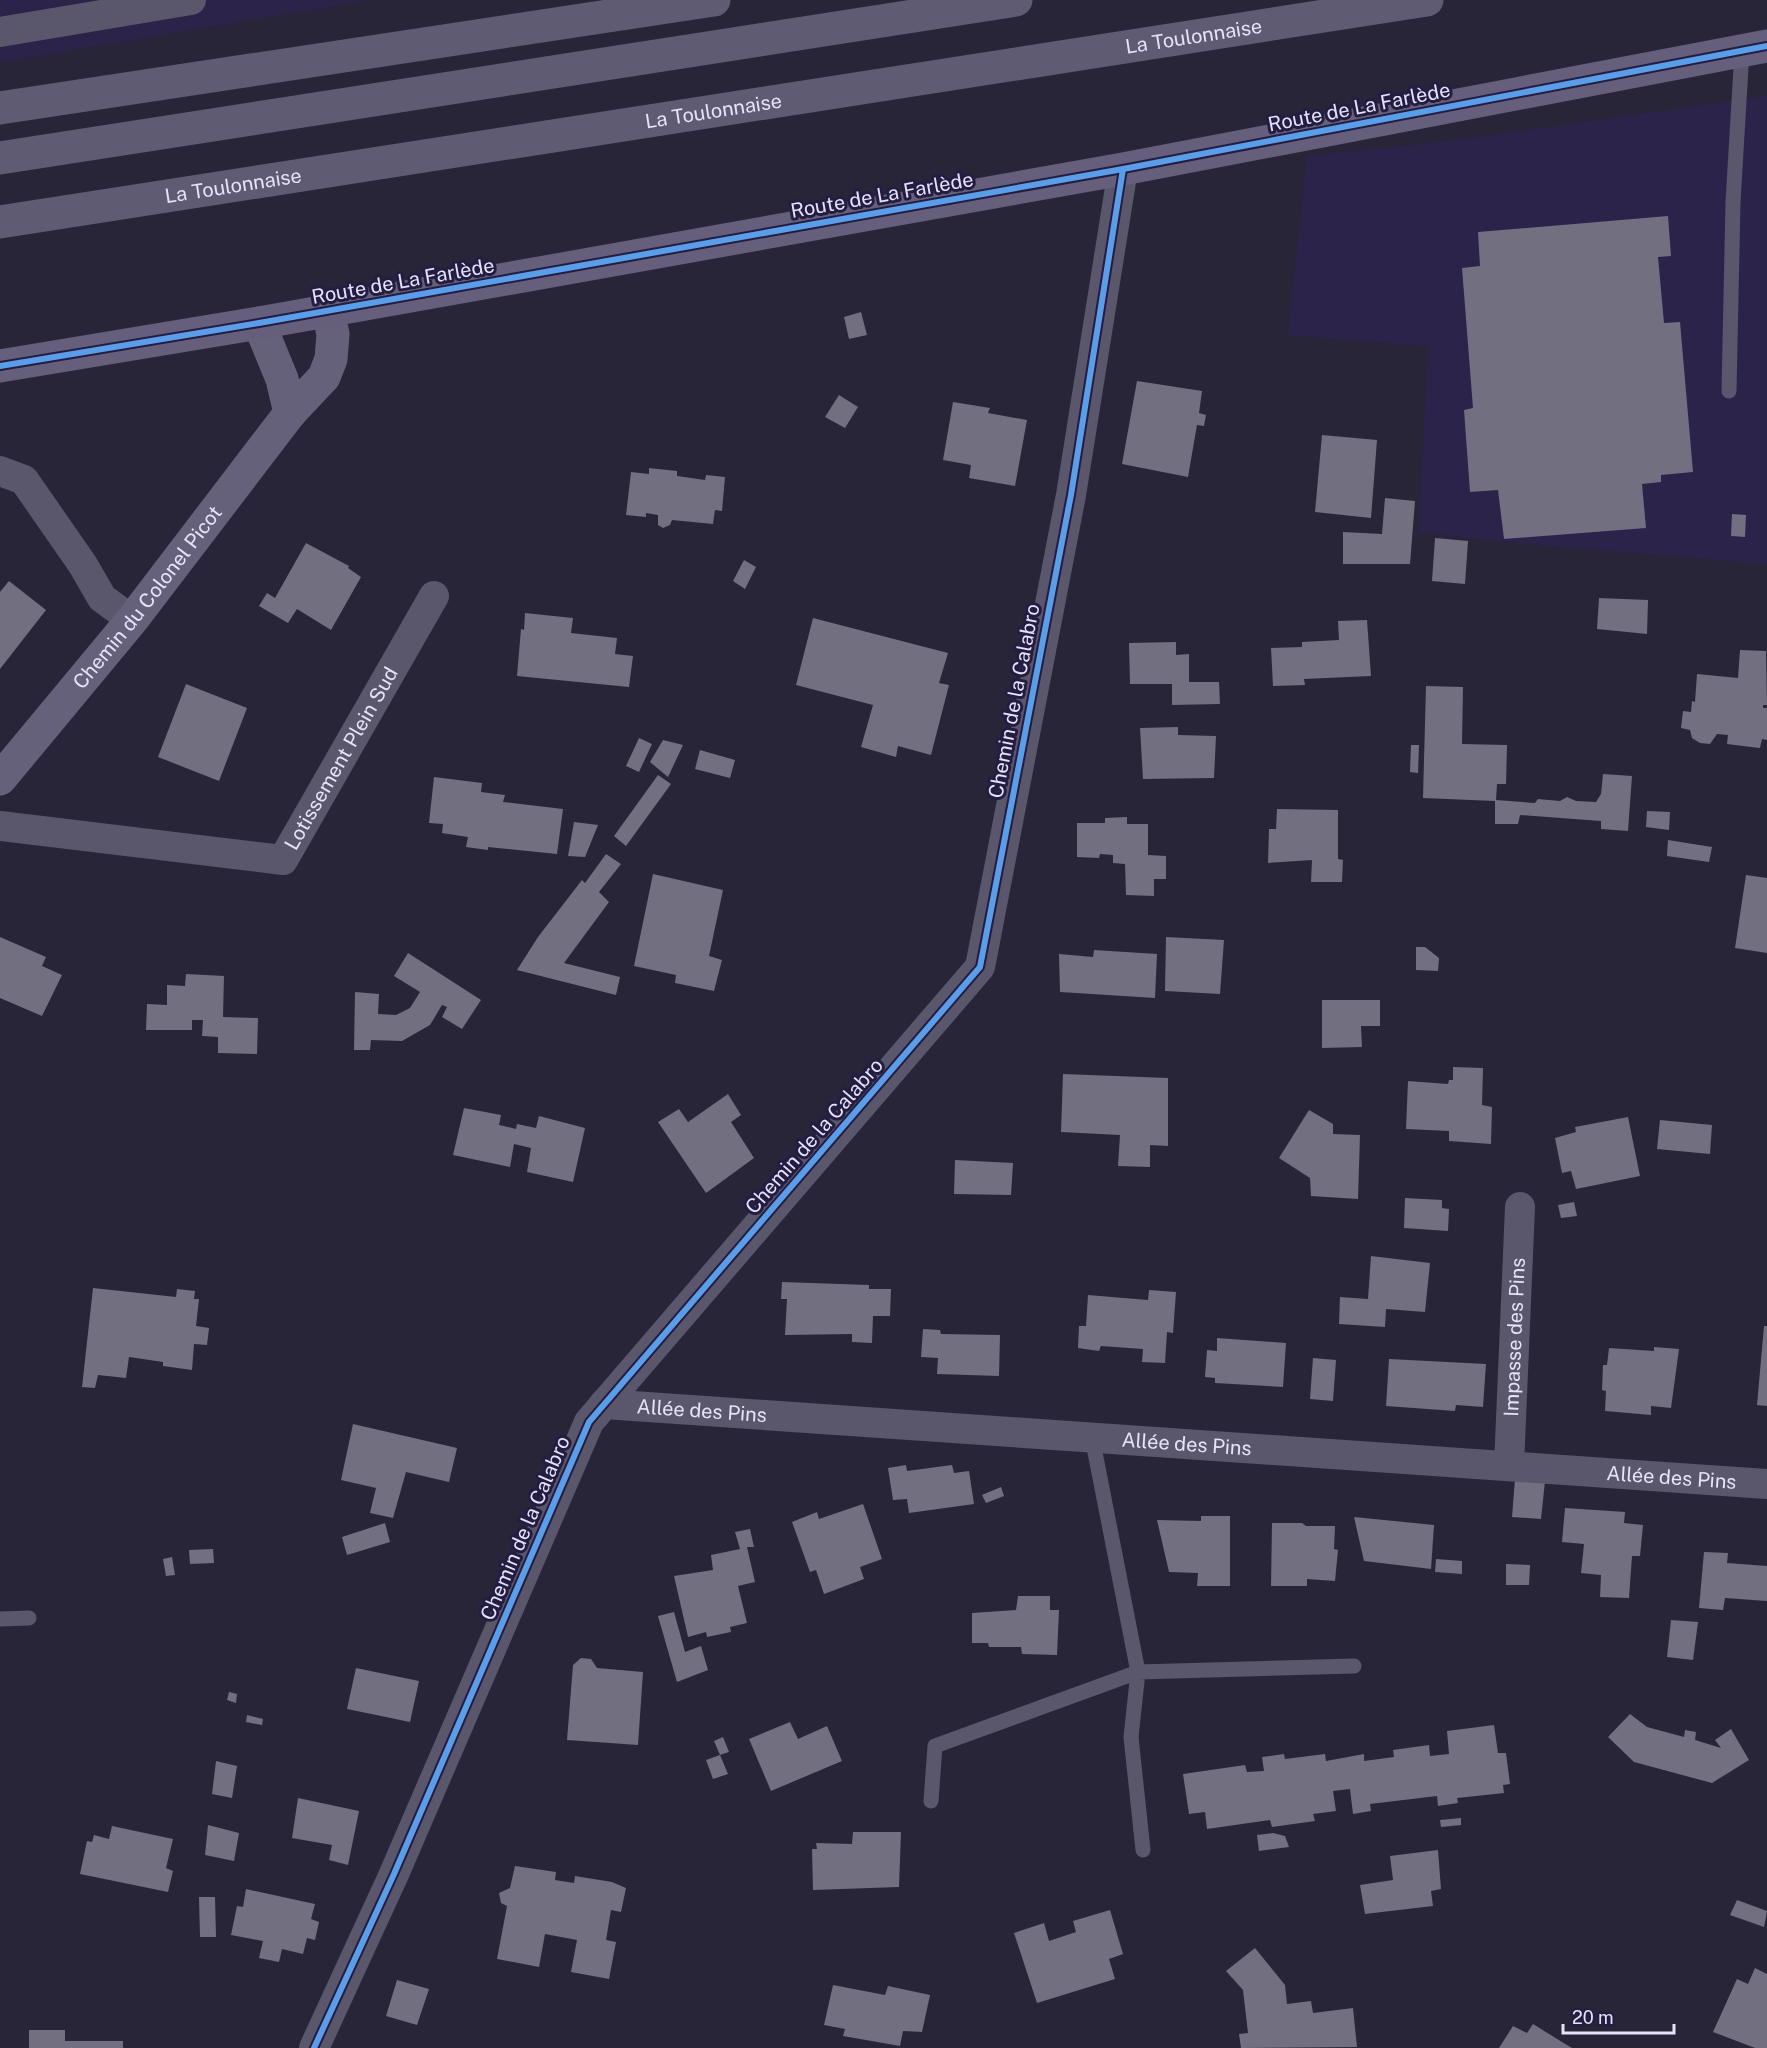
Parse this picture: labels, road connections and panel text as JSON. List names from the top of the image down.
{
  "streets": {
    "highway": ["La Toulonnaise"],
    "main road": ["Route de La Farlède"],
    "street": [
      "Chemin du Colonel Picot",
      "Chemin de la Calabro",
      "Lotissement Plein Sud",
      "Impasse des Pins",
      "Allée des Pins"
    ]
  },
  "crossings": [
    ["Route de La Farlède", "Chemin du Colonel Picot"],
    ["Route de La Farlède", "Chemin de la Calabro"],
    ["Chemin de la Calabro", "Allée des Pins"],
    ["Impasse des Pins", "Allée des Pins"]
  ],
  "scale_bar": "20 m"
}
